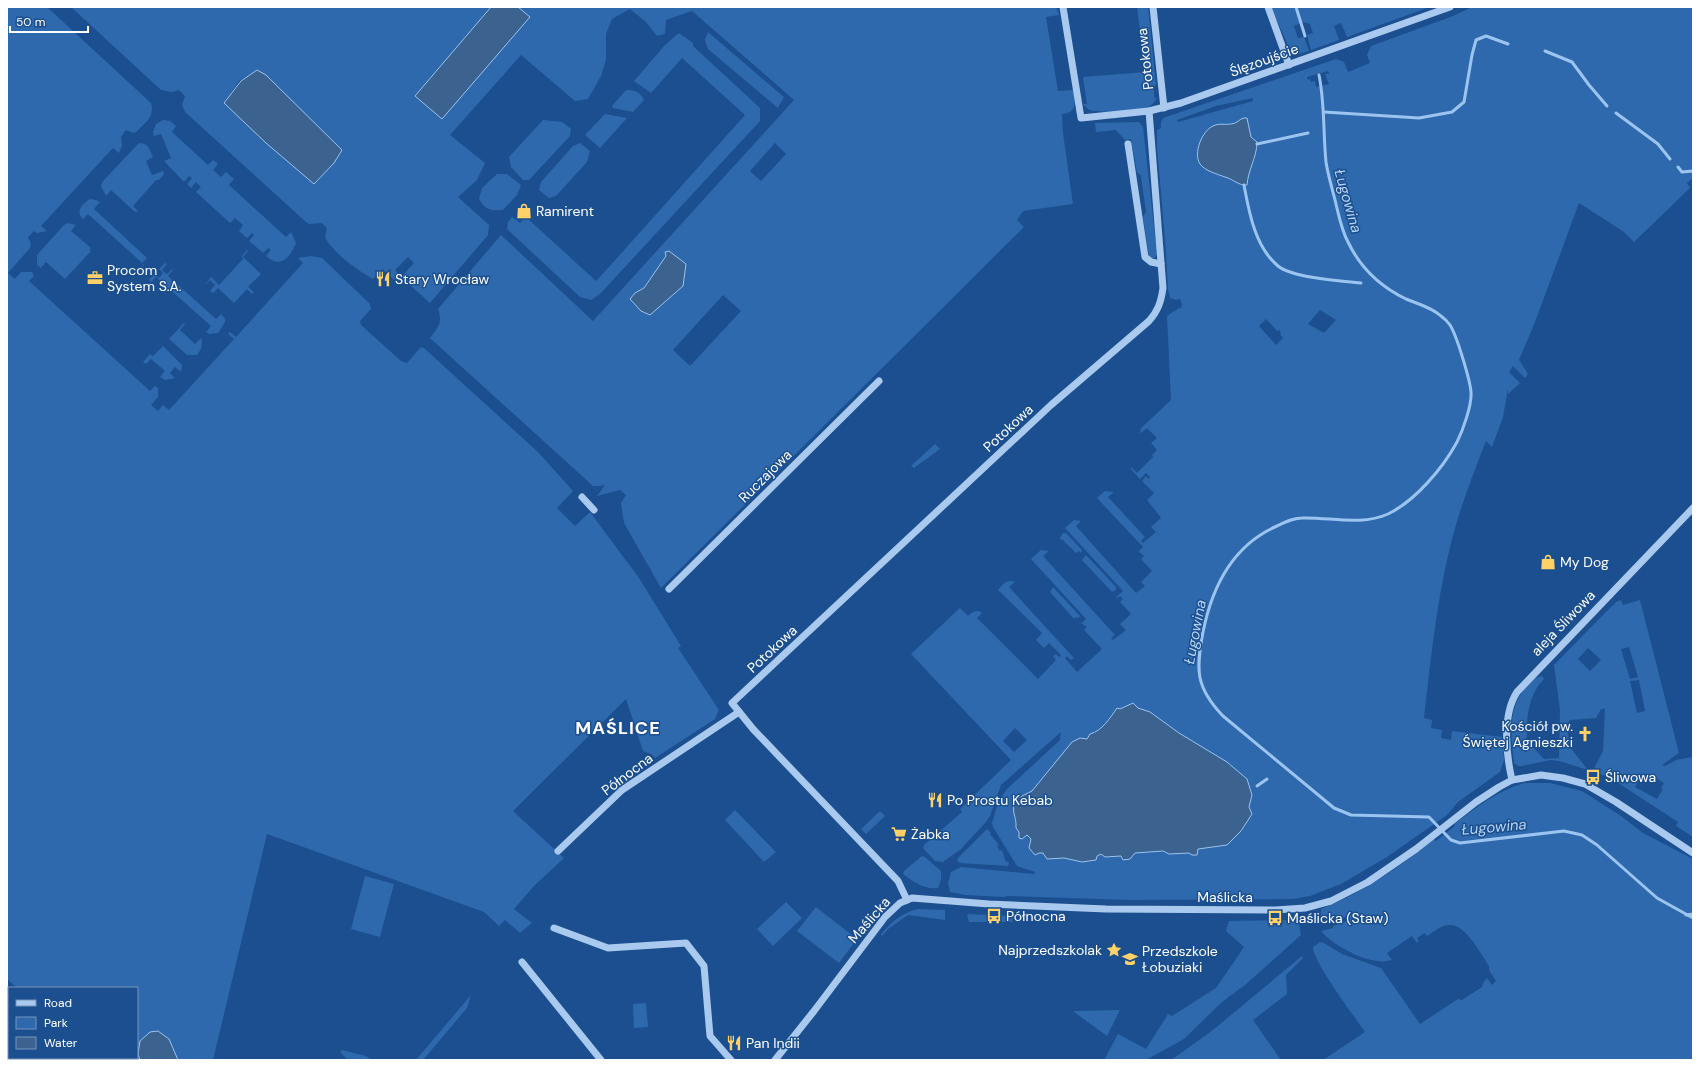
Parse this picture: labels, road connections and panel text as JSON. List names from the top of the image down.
{
  "streets": {
    "street": [
      "Potokowa",
      "Ślęzoujście",
      "Ruczajowa",
      "aleja Śliwowa",
      "Północna",
      "Maślicka"
    ]
  },
  "crossings": [
    ["Potokowa", "Ślęzoujście"],
    ["Potokowa", "Północna"],
    ["aleja Śliwowa", "Maślicka"]
  ],
  "districts": ["MAŚLICE"],
  "water": ["Ługowina"],
  "places": {
    "shop": ["Ramirent", "My Dog"],
    "office": ["Procom System S.A."],
    "restaurant": ["Stary Wrocław", "Po Prostu Kebab", "Pan Indii"],
    "church": ["Kościół pw. Świętej Agnieszki"],
    "bus stop": ["Śliwowa", "Północna", "Maślicka (Staw)"],
    "supermarket": ["Żabka"],
    "place": ["Najprzedszkolak"],
    "school or university": ["Przedszkole Łobuziaki"]
  },
  "legend": ["Road", "Park", "Water"],
  "scale_bar": "50 m"
}
